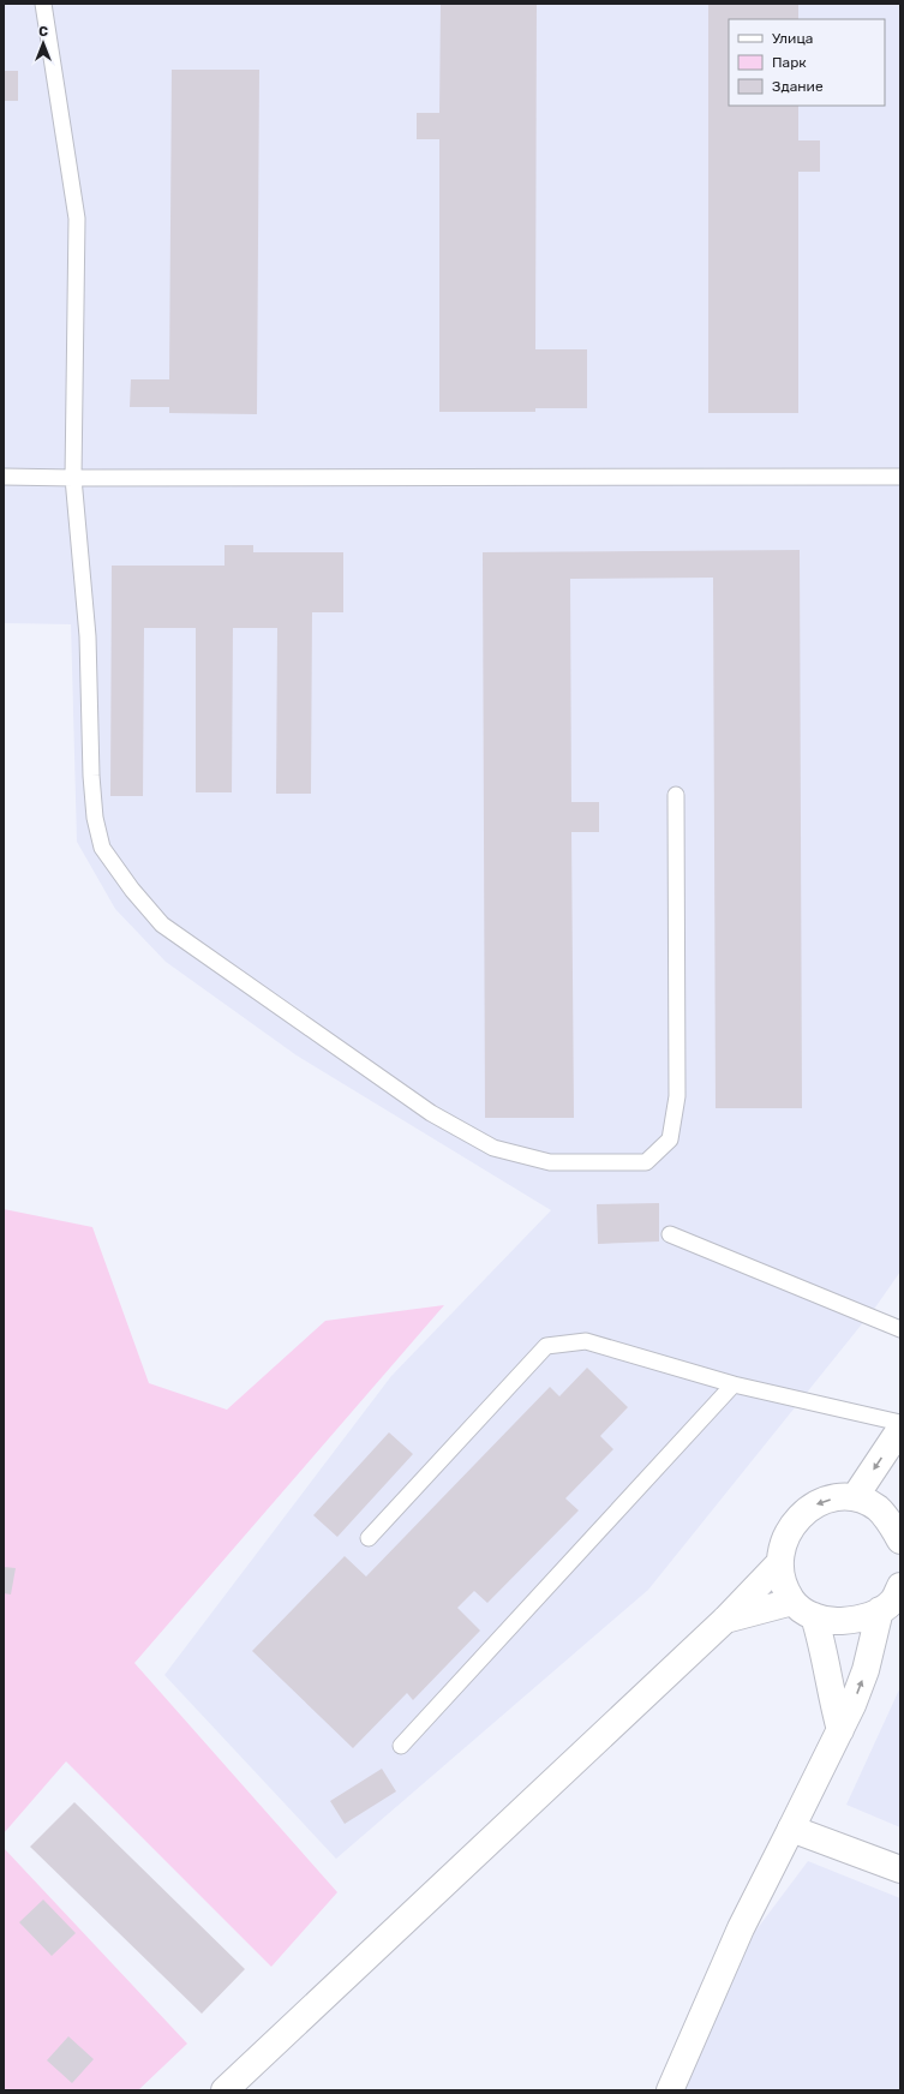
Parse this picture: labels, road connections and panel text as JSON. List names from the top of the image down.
{
  "legend": ["Улица", "Парк", "Здание"],
  "north": "top"
}
